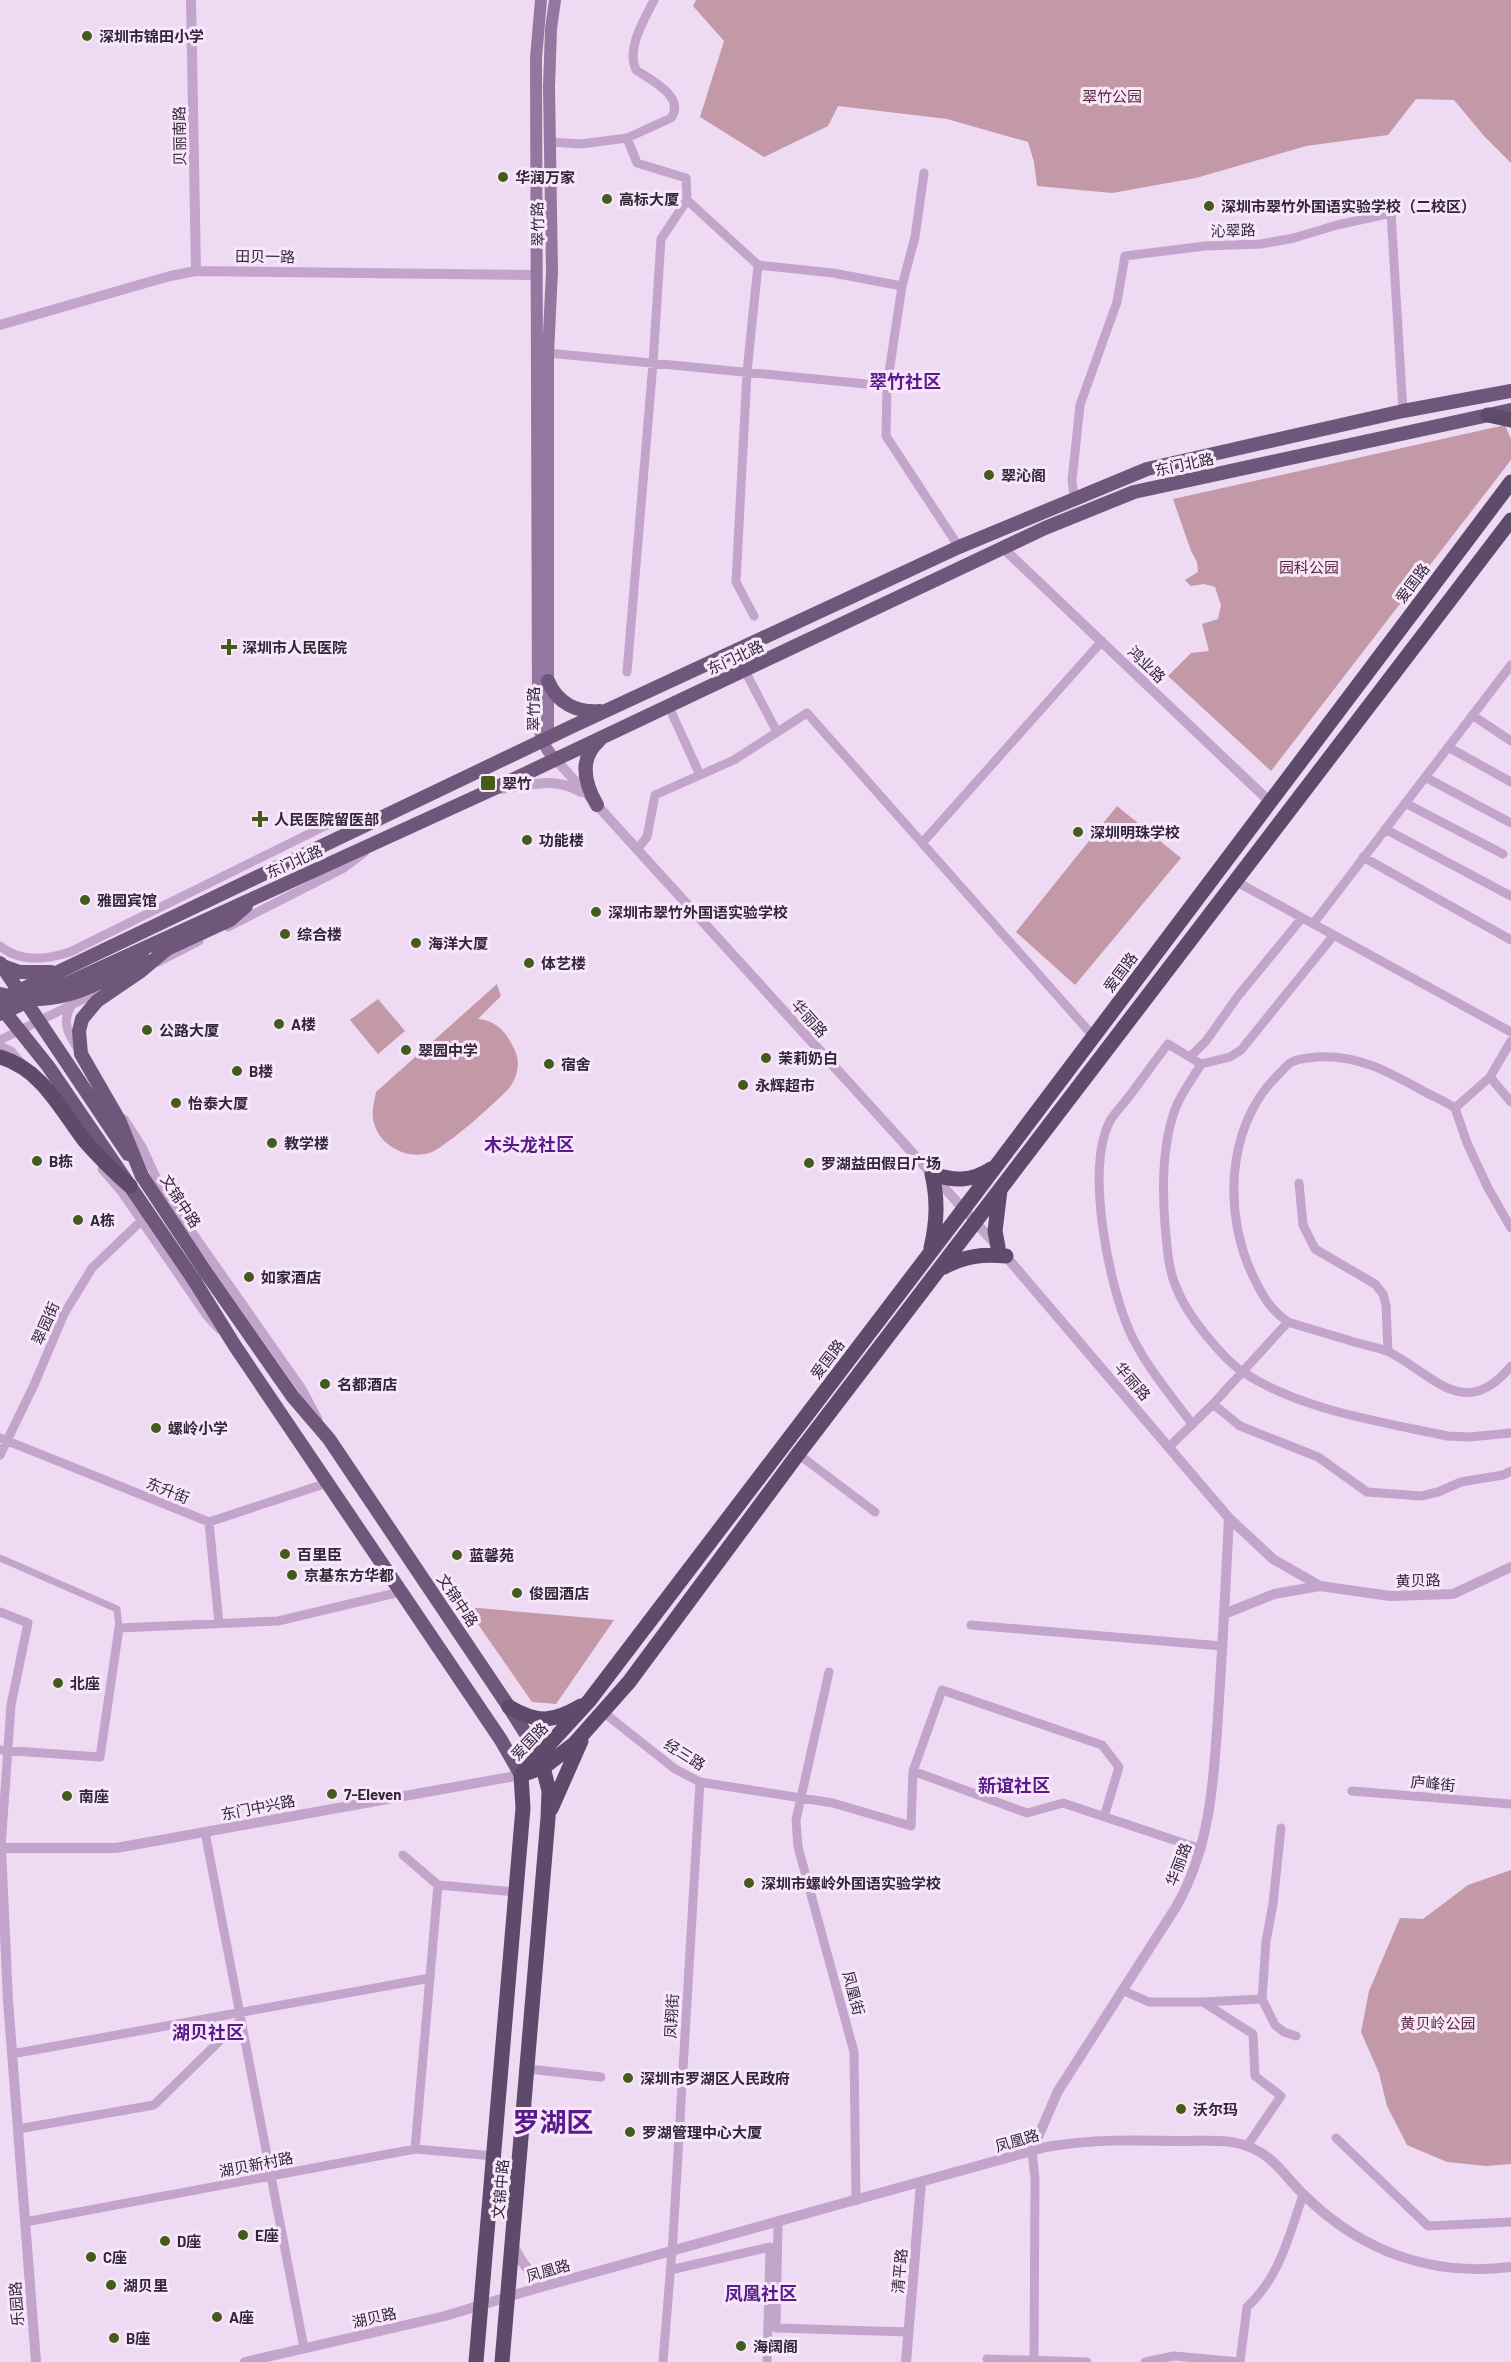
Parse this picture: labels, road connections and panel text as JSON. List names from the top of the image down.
{
  "streets": {
    "highway": ["爱国路", "文锦中路"],
    "main road": ["翠竹路", "东门北路"],
    "street": [
      "贝丽南路",
      "沁翠路",
      "田贝一路",
      "鸿业路",
      "华丽路",
      "翠园街",
      "东升街",
      "黄贝路",
      "经三路",
      "庐峰街",
      "东门中兴路",
      "凤凰街",
      "凤翔街",
      "凤凰路",
      "湖贝新村路",
      "清平路",
      "乐园路",
      "湖贝路"
    ]
  },
  "crossings": [
    ["贝丽南路", "田贝一路"],
    ["翠竹路", "田贝一路"],
    ["翠竹路", "东门北路"],
    ["翠竹路", "华丽路"],
    ["沁翠路", "东门北路"],
    ["东门北路", "鸿业路"],
    ["东门北路", "华丽路"],
    ["爱国路", "鸿业路"],
    ["爱国路", "华丽路"],
    ["爱国路", "文锦中路"],
    ["爱国路", "经三路"],
    ["爱国路", "东门中兴路"],
    ["华丽路", "黄贝路"],
    ["华丽路", "凤凰路"],
    ["文锦中路", "东门中兴路"],
    ["文锦中路", "凤凰路"],
    ["文锦中路", "湖贝新村路"],
    ["文锦中路", "湖贝路"],
    ["翠园街", "东升街"],
    ["经三路", "凤凰街"],
    ["经三路", "凤翔街"],
    ["东门中兴路", "乐园路"],
    ["凤凰街", "凤凰路"],
    ["凤翔街", "凤凰路"],
    ["凤凰路", "清平路"],
    ["凤凰路", "湖贝路"],
    ["湖贝新村路", "乐园路"]
  ],
  "districts": [
    "翠竹社区",
    "木头龙社区",
    "新谊社区",
    "湖贝社区",
    "罗湖区",
    "凤凰社区"
  ],
  "parks": ["翠竹公园", "园科公园", "黄贝岭公园"],
  "places": {
    "other": [
      "深圳市锦田小学",
      "华润万家",
      "高标大厦",
      "深圳市翠竹外国语实验学校（二校区）",
      "翠沁阁",
      "深圳明珠学校",
      "功能楼",
      "雅园宾馆",
      "深圳市翠竹外国语实验学校",
      "综合楼",
      "海洋大厦",
      "体艺楼",
      "A楼",
      "公路大厦",
      "翠园中学",
      "茉莉奶白",
      "宿舍",
      "B楼",
      "永辉超市",
      "怡泰大厦",
      "教学楼",
      "B栋",
      "罗湖益田假日广场",
      "A栋",
      "如家酒店",
      "名都酒店",
      "螺岭小学",
      "百里臣",
      "蓝馨苑",
      "京基东方华都",
      "俊园酒店",
      "北座",
      "7-Eleven",
      "南座",
      "深圳市螺岭外国语实验学校",
      "深圳市罗湖区人民政府",
      "沃尔玛",
      "罗湖管理中心大厦",
      "E座",
      "D座",
      "C座",
      "湖贝里",
      "A座",
      "B座",
      "海阔阁"
    ],
    "health": ["深圳市人民医院", "人民医院留医部"],
    "transit": ["翠竹"]
  }
}
